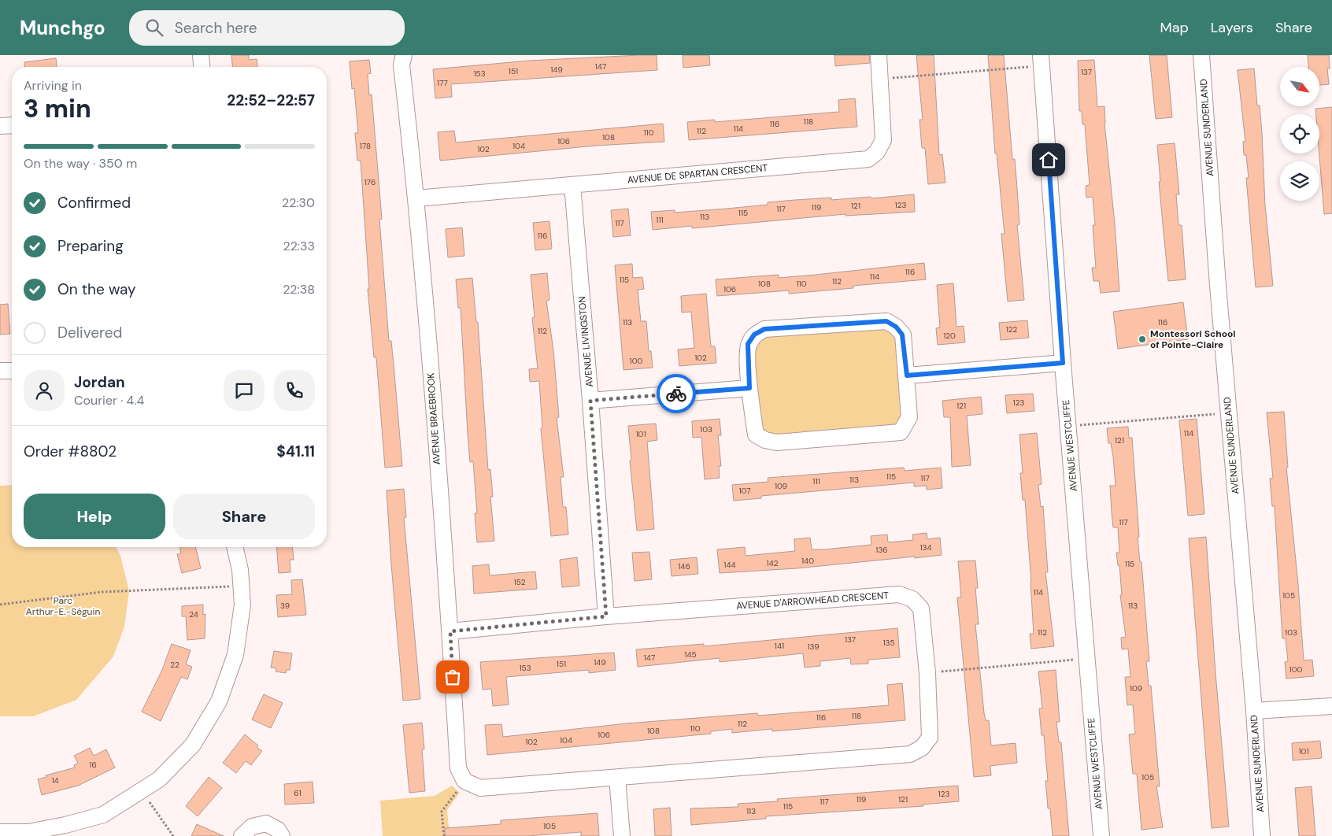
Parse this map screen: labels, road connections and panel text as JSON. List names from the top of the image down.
{
  "streets": {
    "street": [
      "AVENUE SUNDERLAND",
      "AVENUE DE SPARTAN CRESCENT",
      "AVENUE LIVINGSTON",
      "AVENUE BRAEBROOK",
      "AVENUE WESTCLIFFE",
      "AVENUE D'ARROWHEAD CRESCENT"
    ]
  },
  "crossings": [
    ["AVENUE DE SPARTAN CRESCENT", "AVENUE LIVINGSTON"],
    ["AVENUE DE SPARTAN CRESCENT", "AVENUE BRAEBROOK"],
    ["AVENUE LIVINGSTON", "AVENUE D'ARROWHEAD CRESCENT"],
    ["AVENUE BRAEBROOK", "AVENUE D'ARROWHEAD CRESCENT"]
  ],
  "parks": ["Parc Arthur-E.-Séguin"],
  "places": ["Montessori School of Pointe-Claire"],
  "house_numbers": [
    "147",
    "149",
    "151",
    "137",
    "153",
    "177",
    "118",
    "116",
    "114",
    "112",
    "110",
    "108",
    "106",
    "178",
    "104",
    "102",
    "176",
    "123",
    "121",
    "119",
    "117",
    "115",
    "113",
    "111",
    "117",
    "116",
    "116",
    "114",
    "115",
    "112",
    "108",
    "110",
    "106",
    "113",
    "116",
    "122",
    "112",
    "120",
    "102",
    "100",
    "123",
    "121",
    "103",
    "114",
    "101",
    "121",
    "115",
    "117",
    "113",
    "111",
    "109",
    "107",
    "117",
    "134",
    "136",
    "140",
    "142",
    "115",
    "144",
    "146",
    "152",
    "114",
    "105",
    "39",
    "113",
    "24",
    "112",
    "103",
    "137",
    "135",
    "141",
    "139",
    "145",
    "147",
    "149",
    "151",
    "22",
    "153",
    "100",
    "109",
    "118",
    "116",
    "112",
    "110",
    "108",
    "106",
    "104",
    "102",
    "101",
    "16",
    "105",
    "14",
    "61",
    "123",
    "119",
    "121",
    "117",
    "115",
    "113",
    "105"
  ],
  "north": "bottom right",
  "page": {
    "header": "Munchgo",
    "search": "Search here",
    "nav": ["Map", "Layers", "Share"],
    "heading": ["3 min", "Arriving in", "22:52–22:57"],
    "panel": [
      "Jordan",
      "Courier · 4.4",
      "Order #8802",
      "$41.11"
    ],
    "bar": "On the way · 350 m",
    "list": [
      ["Confirmed", "22:30"],
      ["Preparing", "22:33"],
      ["On the way", "22:38"],
      "Delivered"
    ],
    "buttons": ["Help", "Share"]
  }
}
